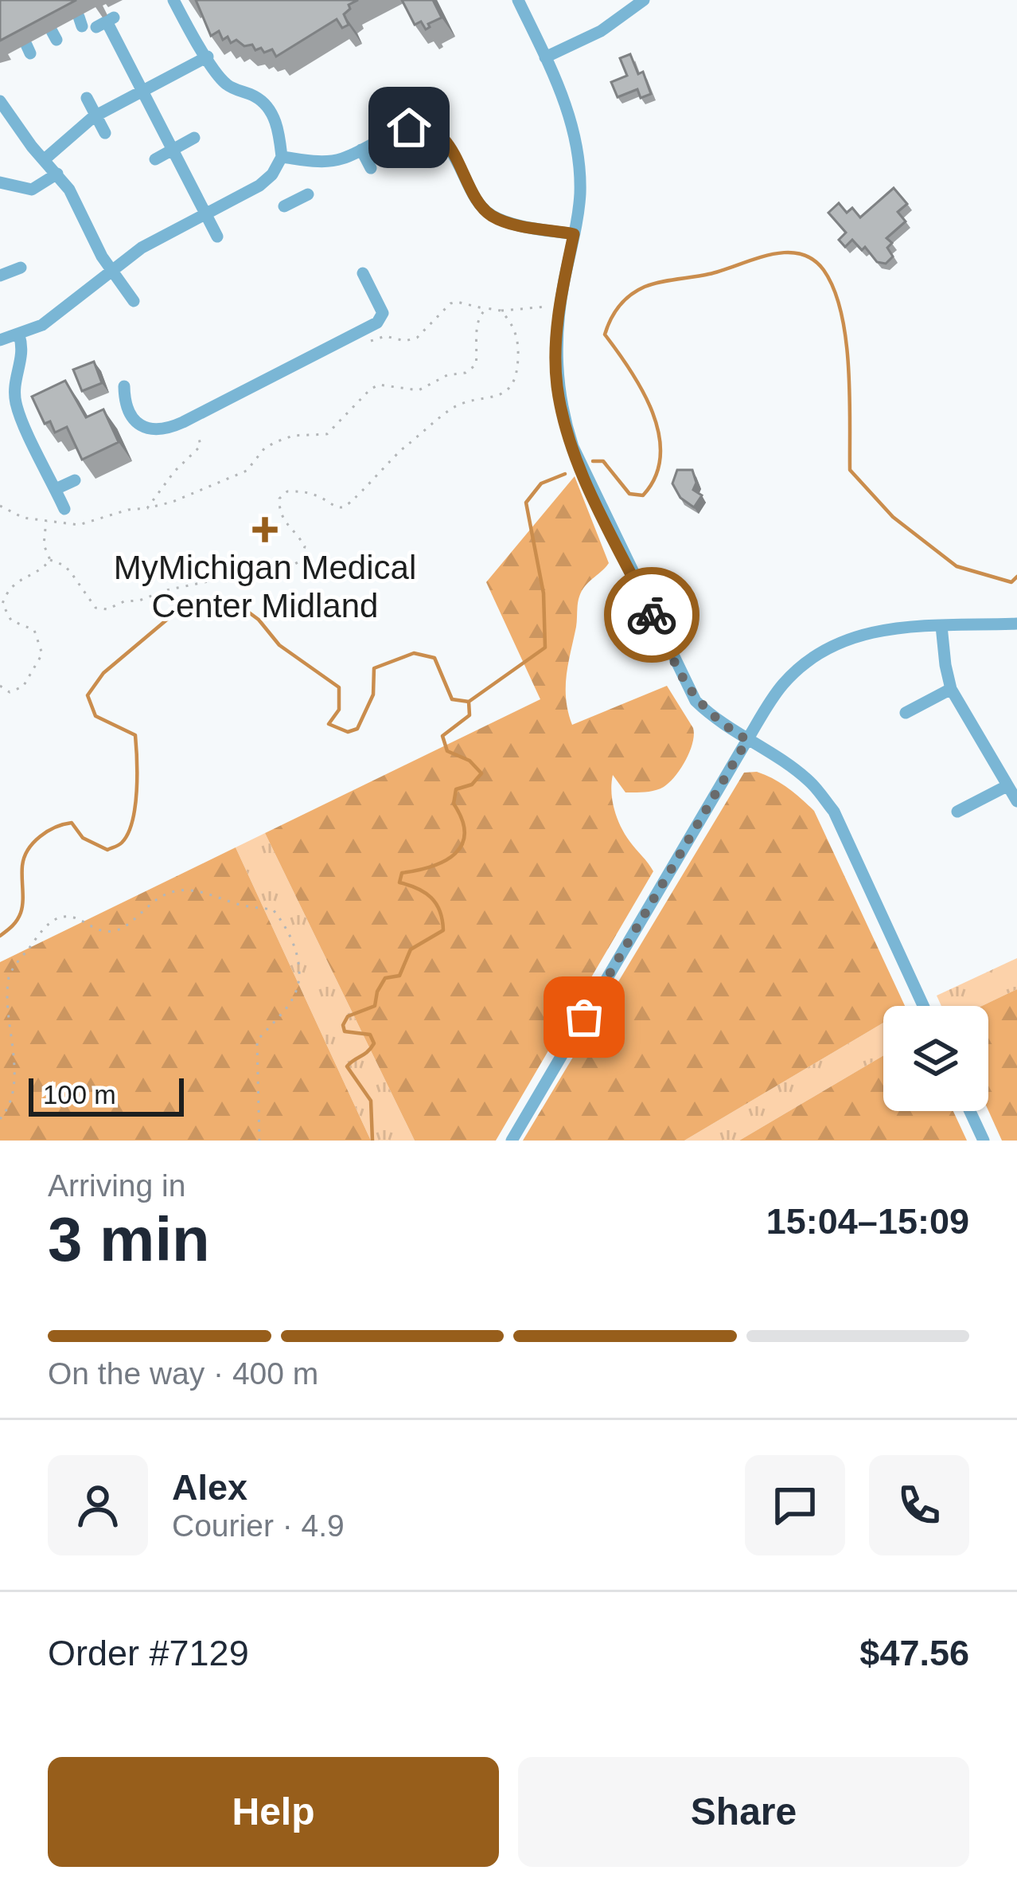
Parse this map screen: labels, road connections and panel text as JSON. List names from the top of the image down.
{
  "places": {
    "health": ["MyMichigan Medical Center Midland"]
  },
  "scale_bar": "100 m",
  "page": {
    "scale": "100 m",
    "heading": ["3 min", "Arriving in", "15:04–15:09"],
    "panel": [
      "Alex",
      "Courier · 4.9",
      "Order #7129",
      "$47.56"
    ],
    "bar": "On the way · 400 m",
    "buttons": ["Help", "Share"]
  }
}
